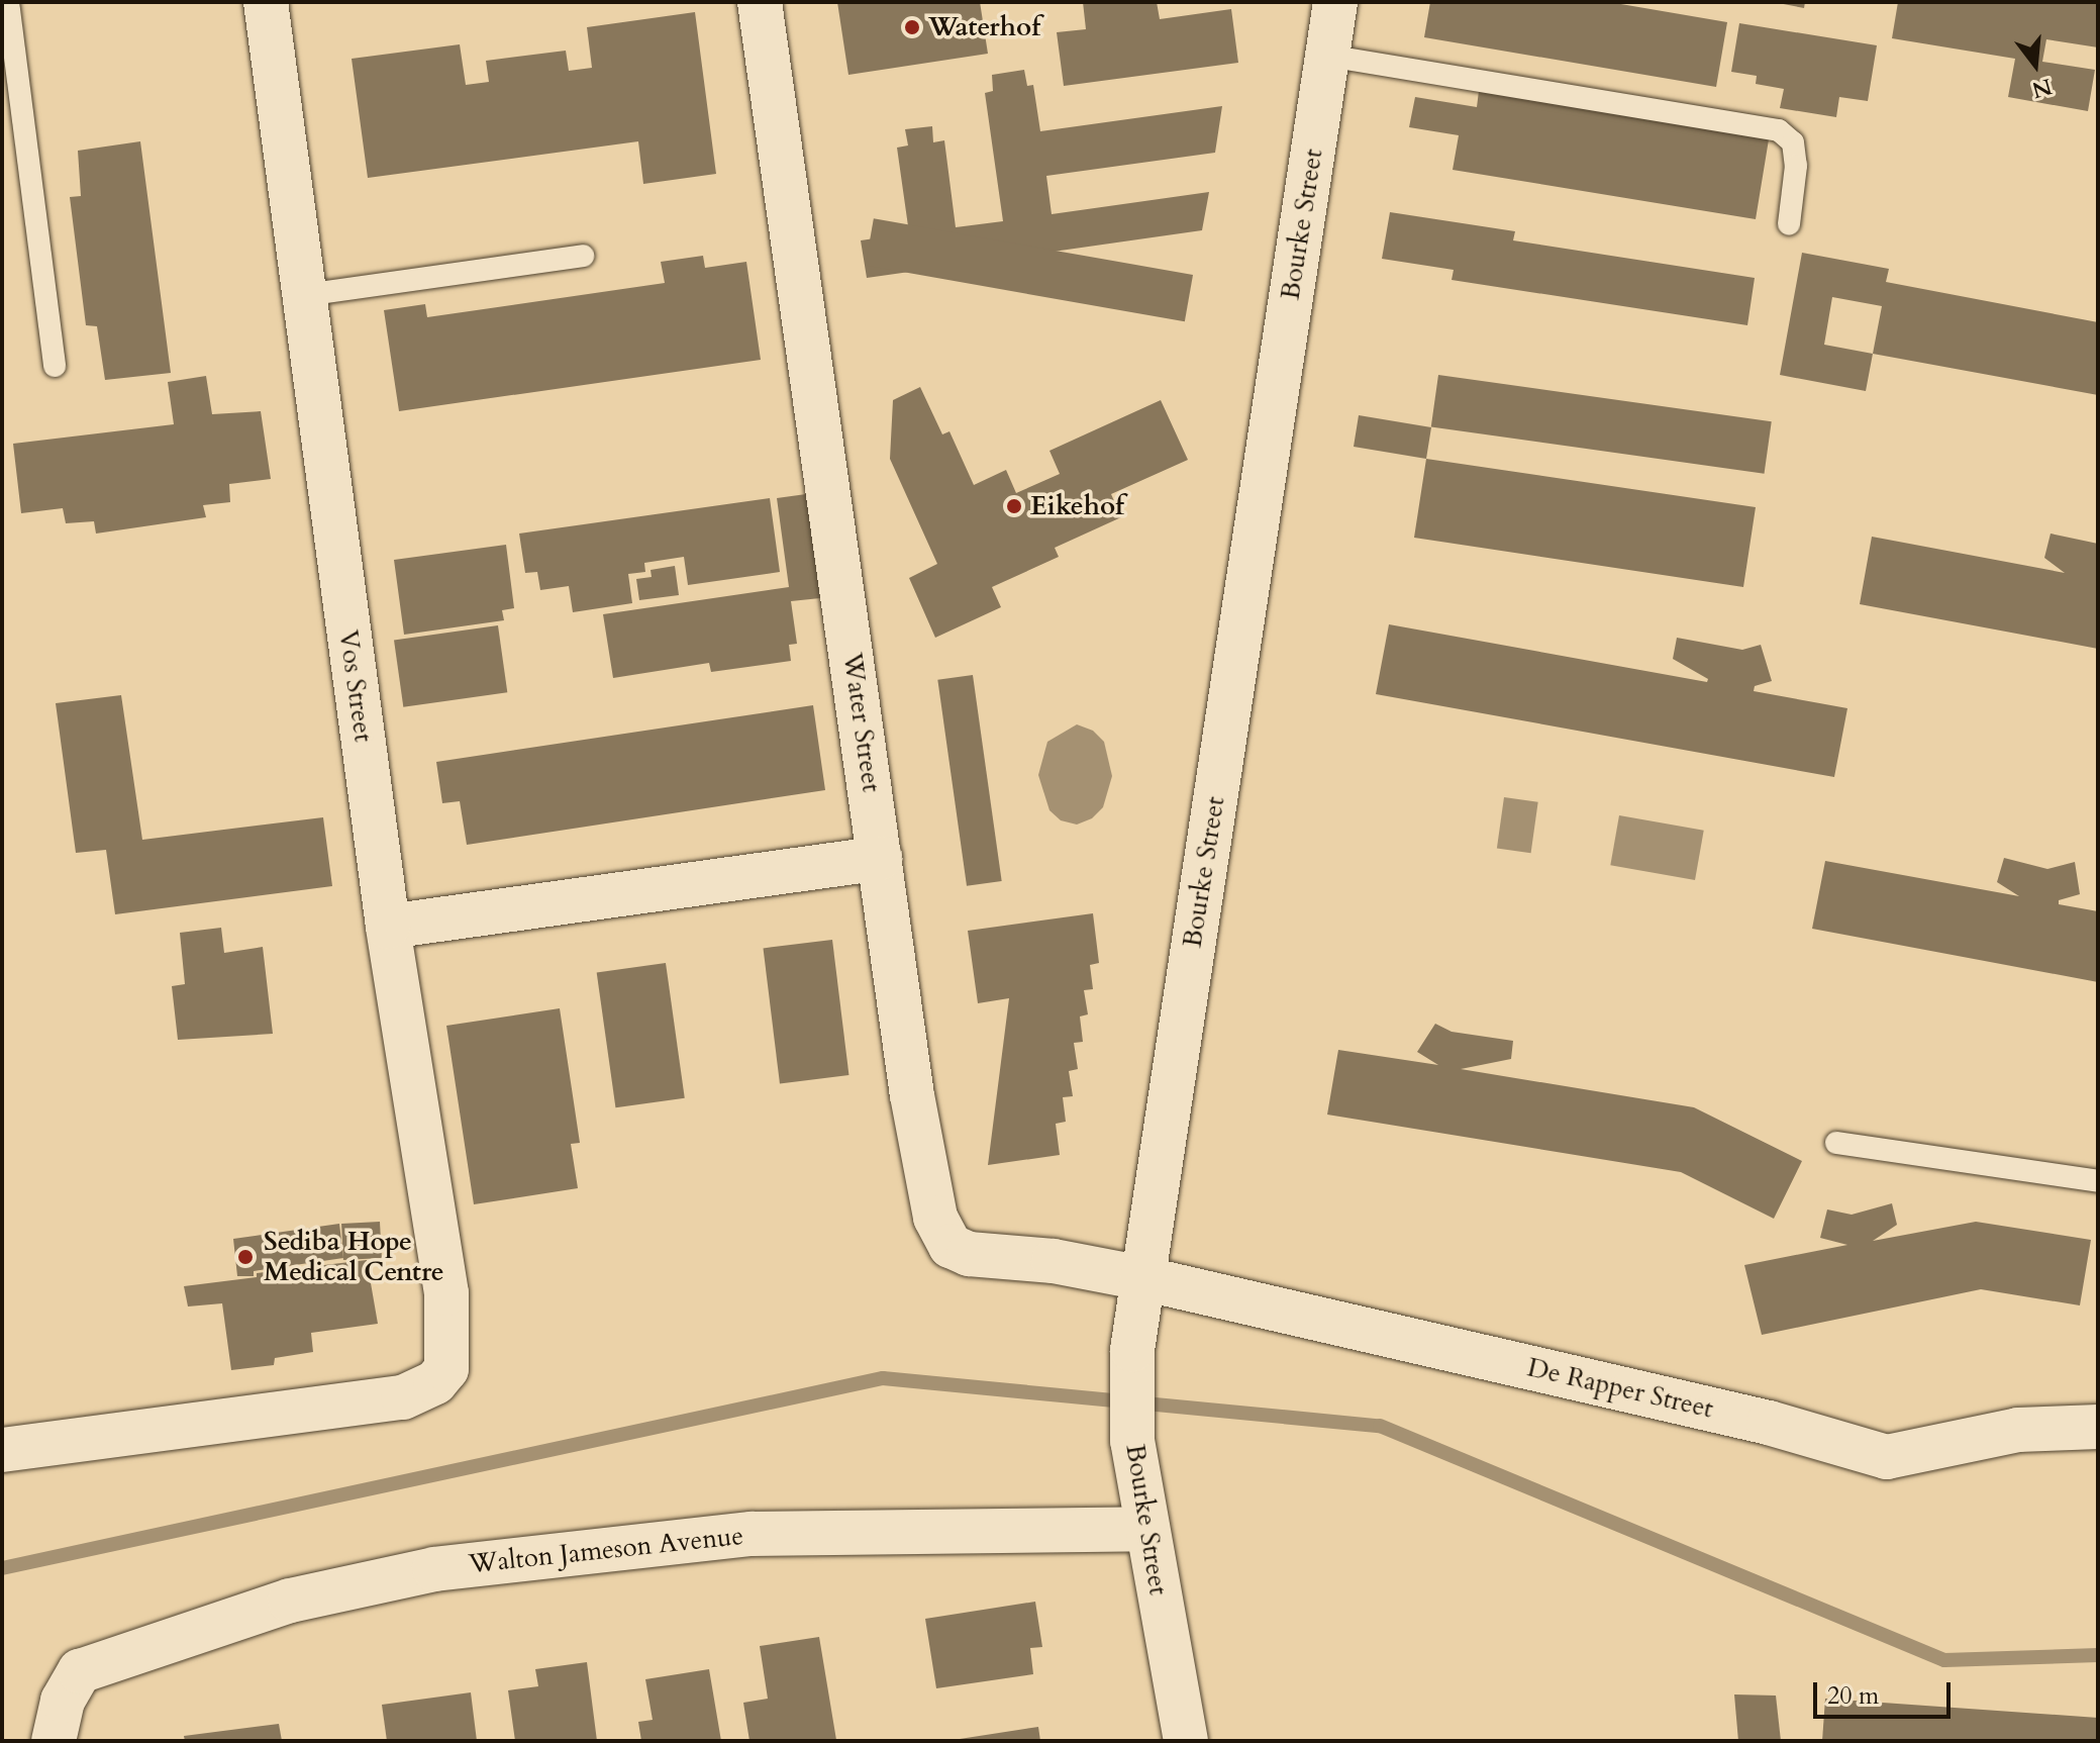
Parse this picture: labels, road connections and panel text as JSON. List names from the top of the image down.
{
  "streets": {
    "street": [
      "Bourke Street",
      "Vos Street",
      "Water Street",
      "De Rapper Street",
      "Walton Jameson Avenue"
    ]
  },
  "crossings": [
    ["Bourke Street", "Water Street"],
    ["Bourke Street", "De Rapper Street"],
    ["Bourke Street", "Walton Jameson Avenue"],
    ["Water Street", "De Rapper Street"]
  ],
  "places": ["Waterhof", "Eikehof", "Sediba Hope Medical Centre"],
  "scale_bar": "20 m",
  "north": "bottom"
}
